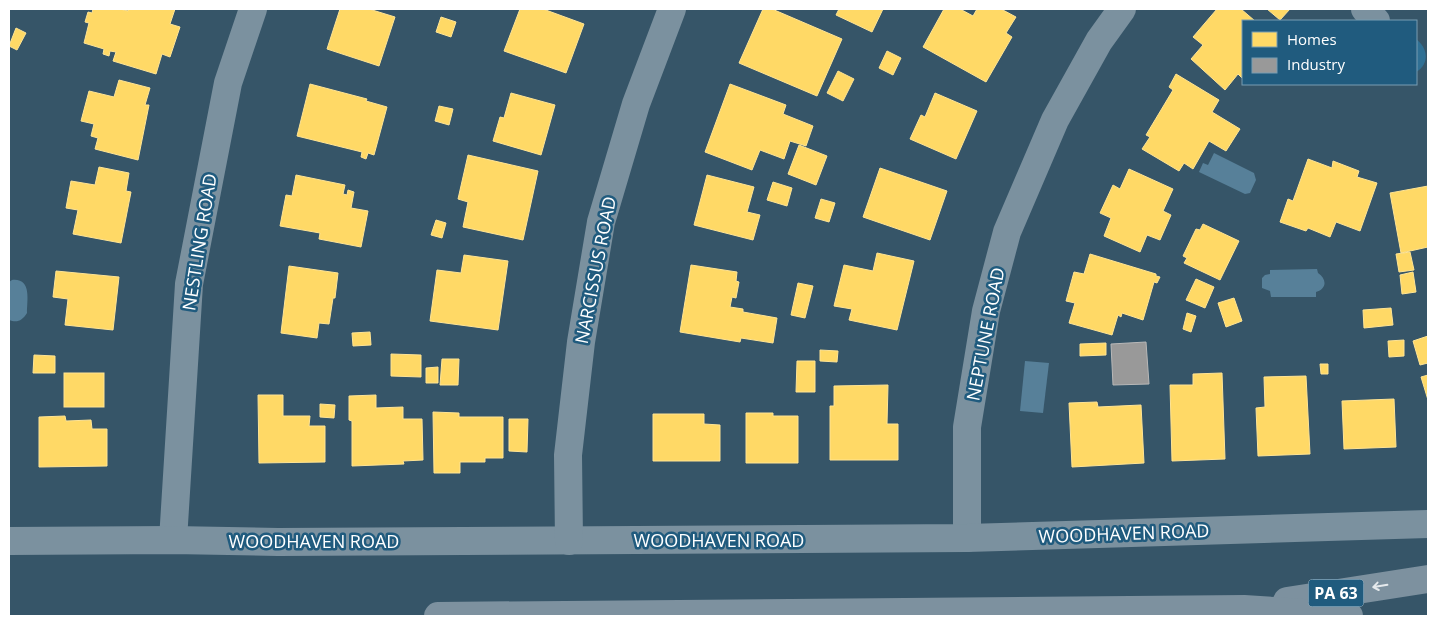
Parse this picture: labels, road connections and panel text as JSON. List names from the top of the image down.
{
  "streets": {
    "highway": ["PA 63"],
    "street": [
      "NESTLING ROAD",
      "NARCISSUS ROAD",
      "NEPTUNE ROAD",
      "WOODHAVEN ROAD"
    ]
  },
  "crossings": [
    ["NESTLING ROAD", "WOODHAVEN ROAD"],
    ["NARCISSUS ROAD", "WOODHAVEN ROAD"],
    ["NEPTUNE ROAD", "WOODHAVEN ROAD"]
  ],
  "legend": ["Homes", "Industry"]
}
